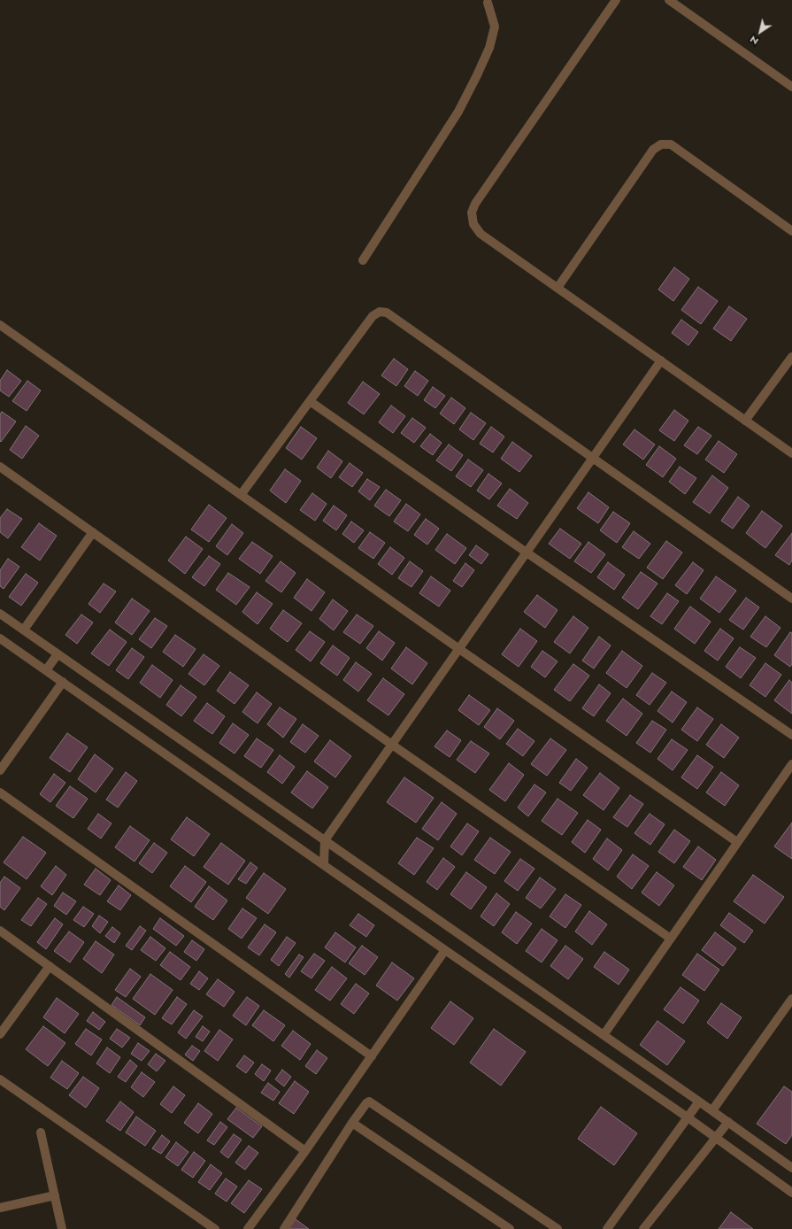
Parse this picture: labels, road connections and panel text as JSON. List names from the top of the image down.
{
  "north": "bottom left"
}
